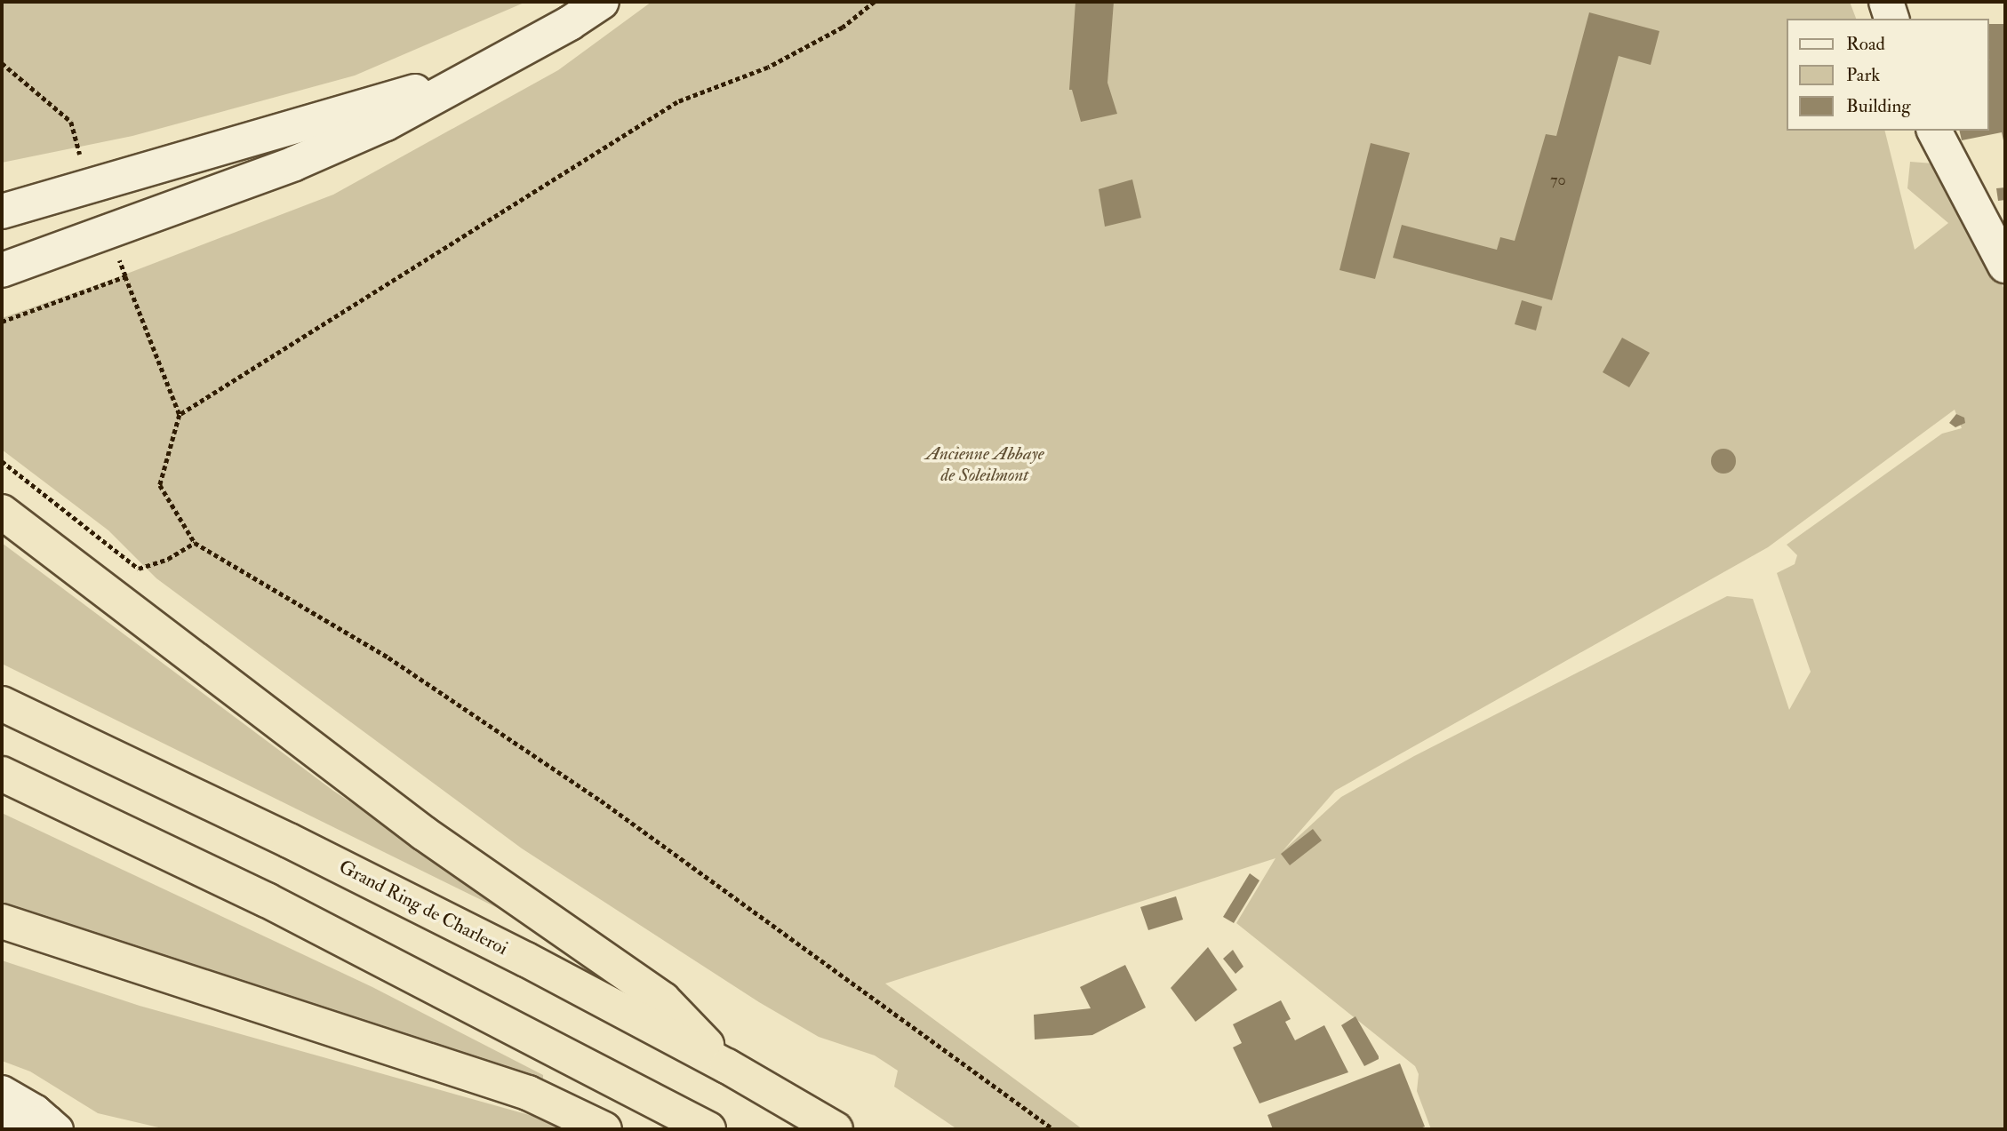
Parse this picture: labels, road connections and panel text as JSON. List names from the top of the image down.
{
  "streets": {
    "highway": ["Grand Ring de Charleroi"]
  },
  "parks": ["Ancienne Abbaye de Soleilmont"],
  "house_numbers": ["70"],
  "legend": ["Road", "Park", "Building"]
}
